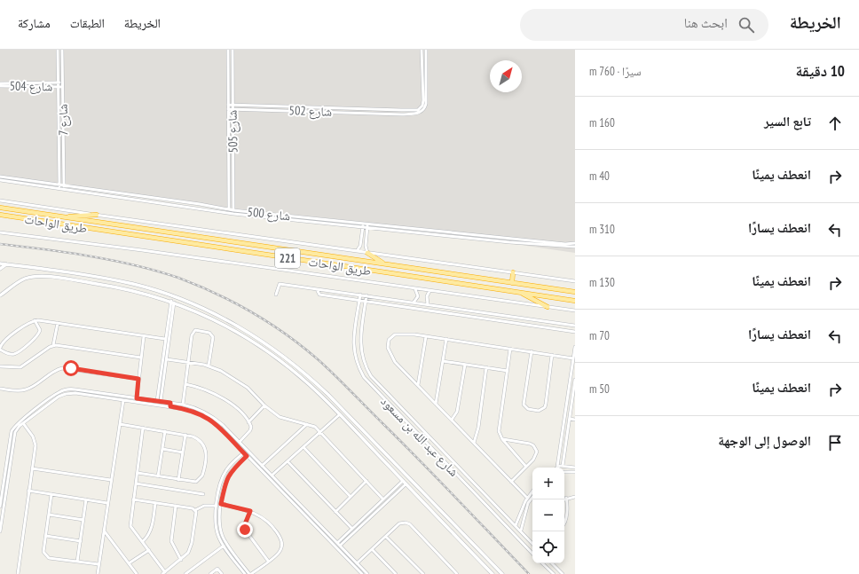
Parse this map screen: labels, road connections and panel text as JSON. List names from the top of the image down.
{
  "streets": {
    "highway": ["طريق الواحات", "221"],
    "street": [
      "شارع 504",
      "شارع 502",
      "شارع 7",
      "شارع 505",
      "شارع 500",
      "شارع عبد الله بن مسعود"
    ]
  },
  "crossings": [
    ["شارع 504", "شارع 7"],
    ["شارع 502", "شارع 505"],
    ["شارع 7", "شارع 500"],
    ["شارع 505", "شارع 500"]
  ],
  "north": "top right",
  "page": {
    "header": "الخريطة",
    "search": "ابحث هنا",
    "nav": ["الخريطة", "الطبقات", "مشاركة"],
    "heading": ["10 دقيقة", "سيرًا · 760 m"],
    "list": [
      ["تابع السير", "160 m"],
      ["انعطف يمينًا", "40 m"],
      ["انعطف يسارًا", "310 m"],
      ["انعطف يمينًا", "130 m"],
      ["انعطف يسارًا", "70 m"],
      ["انعطف يمينًا", "50 m"],
      "الوصول إلى الوجهة"
    ],
    "map_buttons": ["+", "−"]
  }
}
